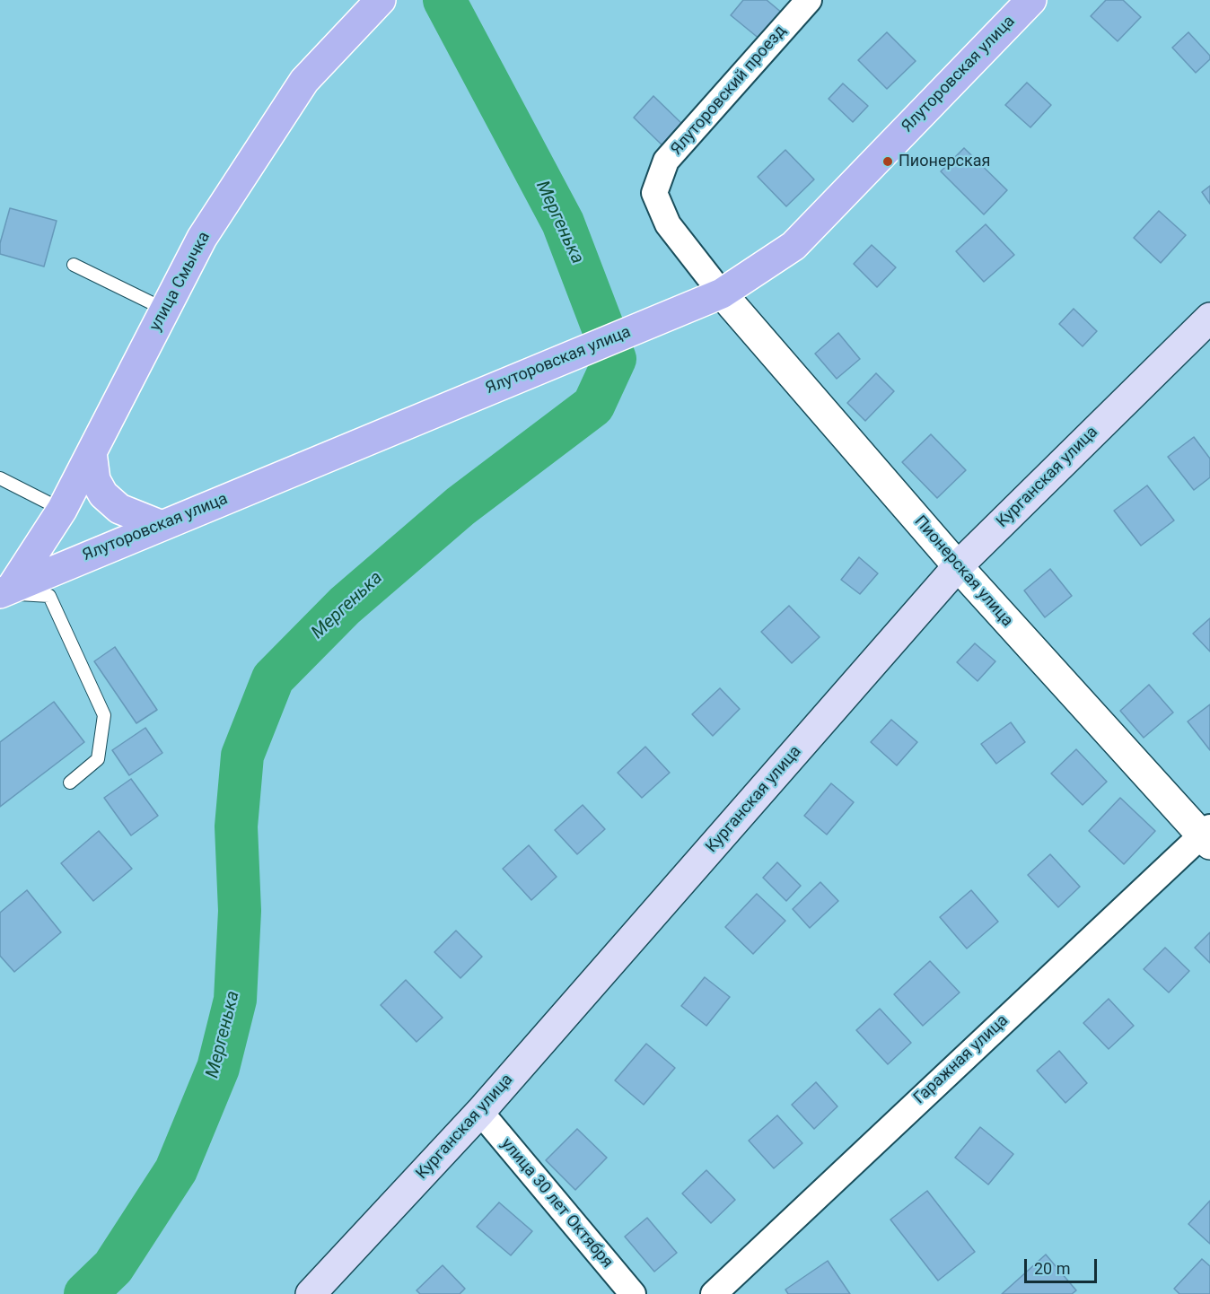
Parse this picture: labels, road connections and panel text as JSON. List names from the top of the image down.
{
  "streets": {
    "main road": ["Ялуторовская улица", "улица Смычка", "Курганская улица"],
    "street": [
      "Ялуторовский проезд",
      "Пионерская улица",
      "Гаражная улица",
      "улица 30 лет Октября"
    ]
  },
  "crossings": [
    ["Ялуторовская улица", "Ялуторовский проезд"],
    ["Ялуторовская улица", "улица Смычка"],
    ["Ялуторовская улица", "Пионерская улица"],
    ["Ялуторовский проезд", "Пионерская улица"],
    ["Курганская улица", "Пионерская улица"],
    ["Курганская улица", "улица 30 лет Октября"],
    ["Пионерская улица", "Гаражная улица"]
  ],
  "water": ["Мергенька"],
  "places": ["Пионерская"],
  "scale_bar": "20 m"
}
